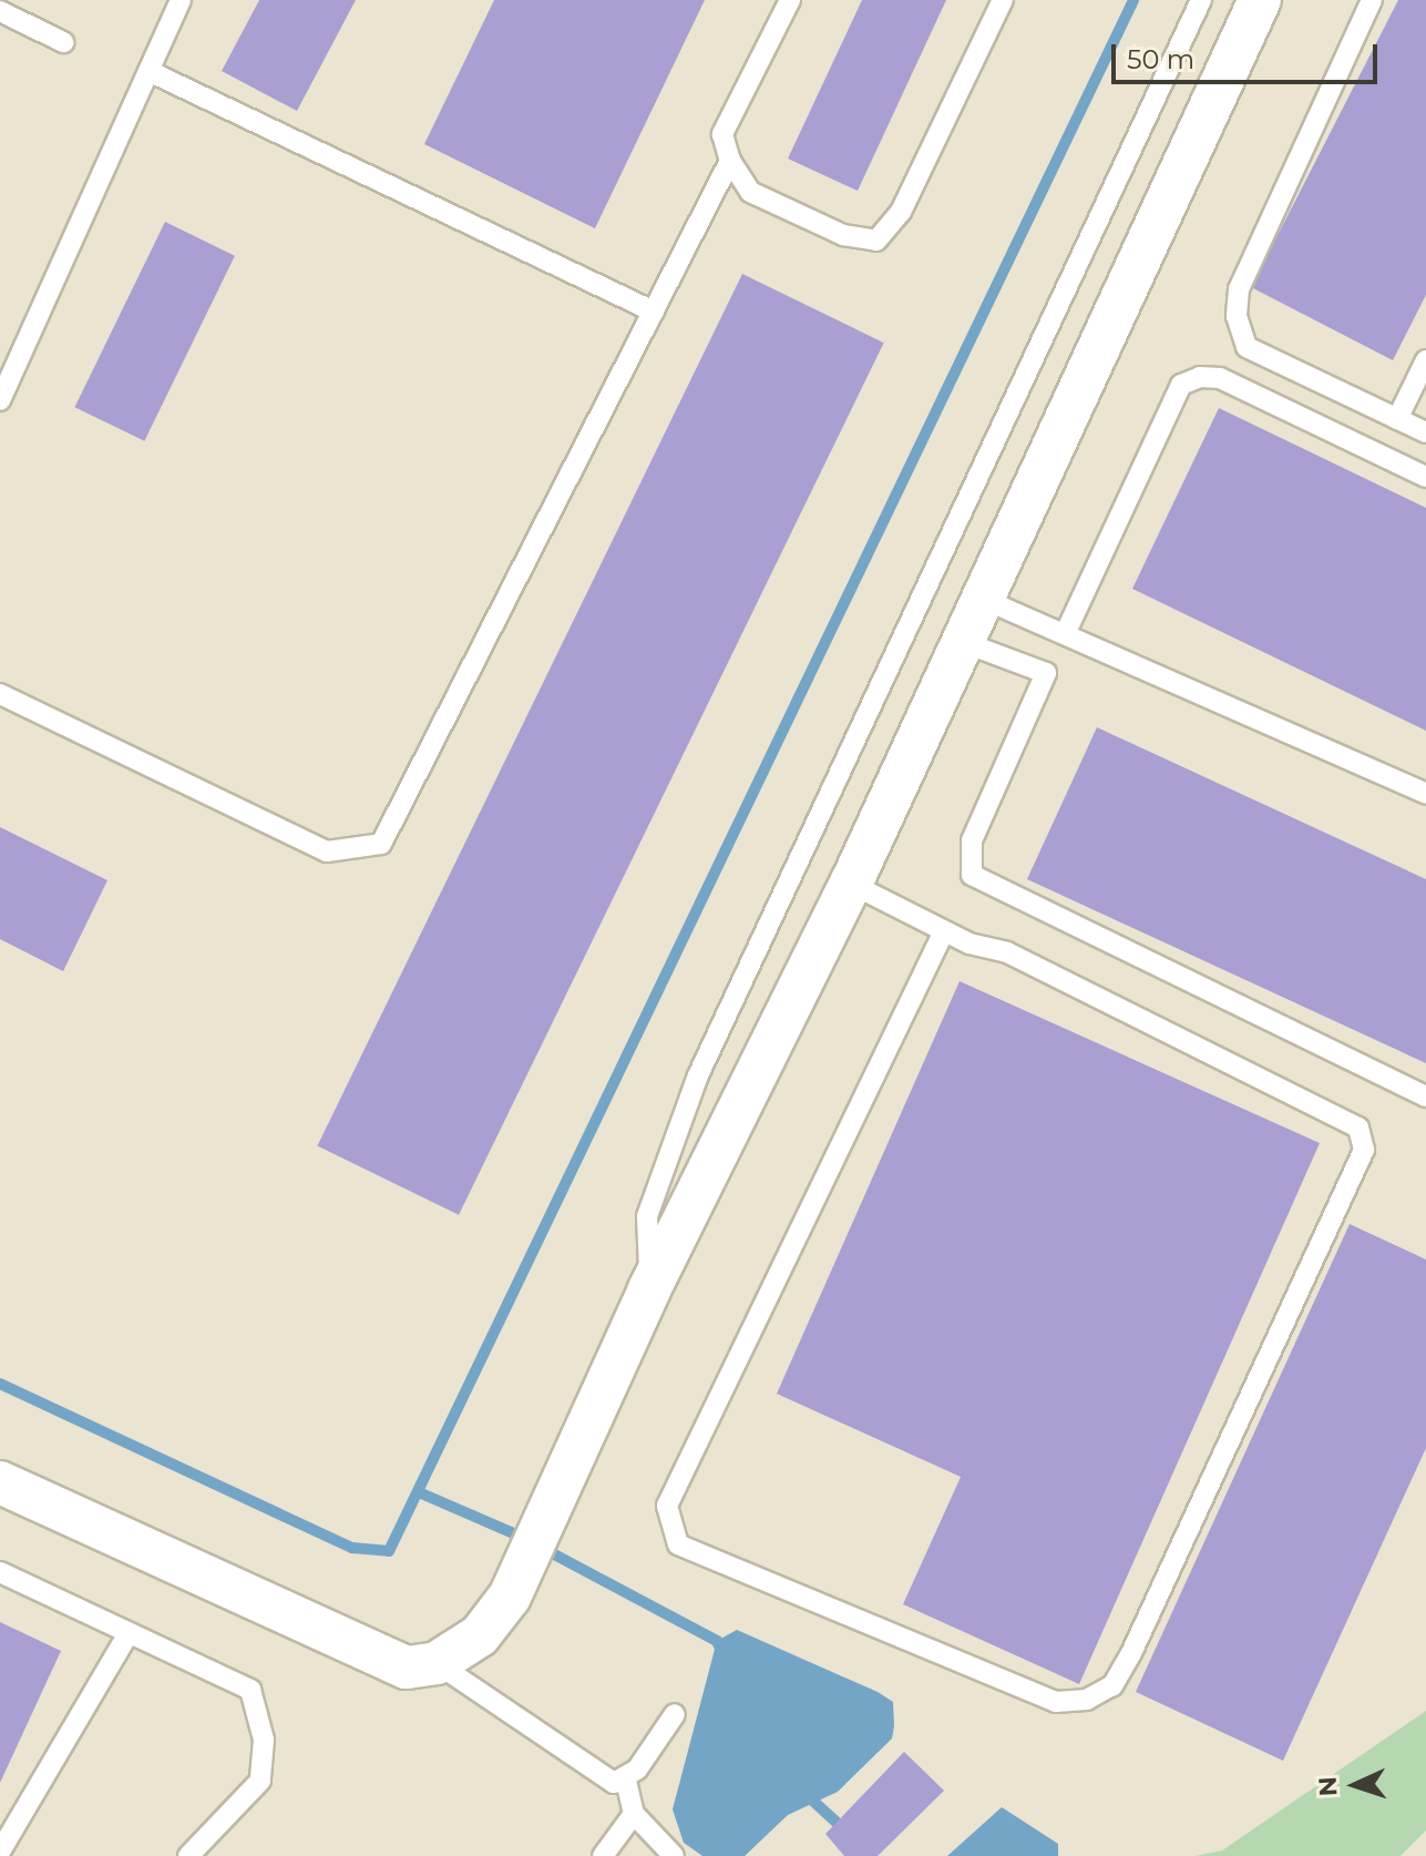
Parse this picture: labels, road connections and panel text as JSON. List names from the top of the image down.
{
  "scale_bar": "50 m",
  "north": "left"
}
